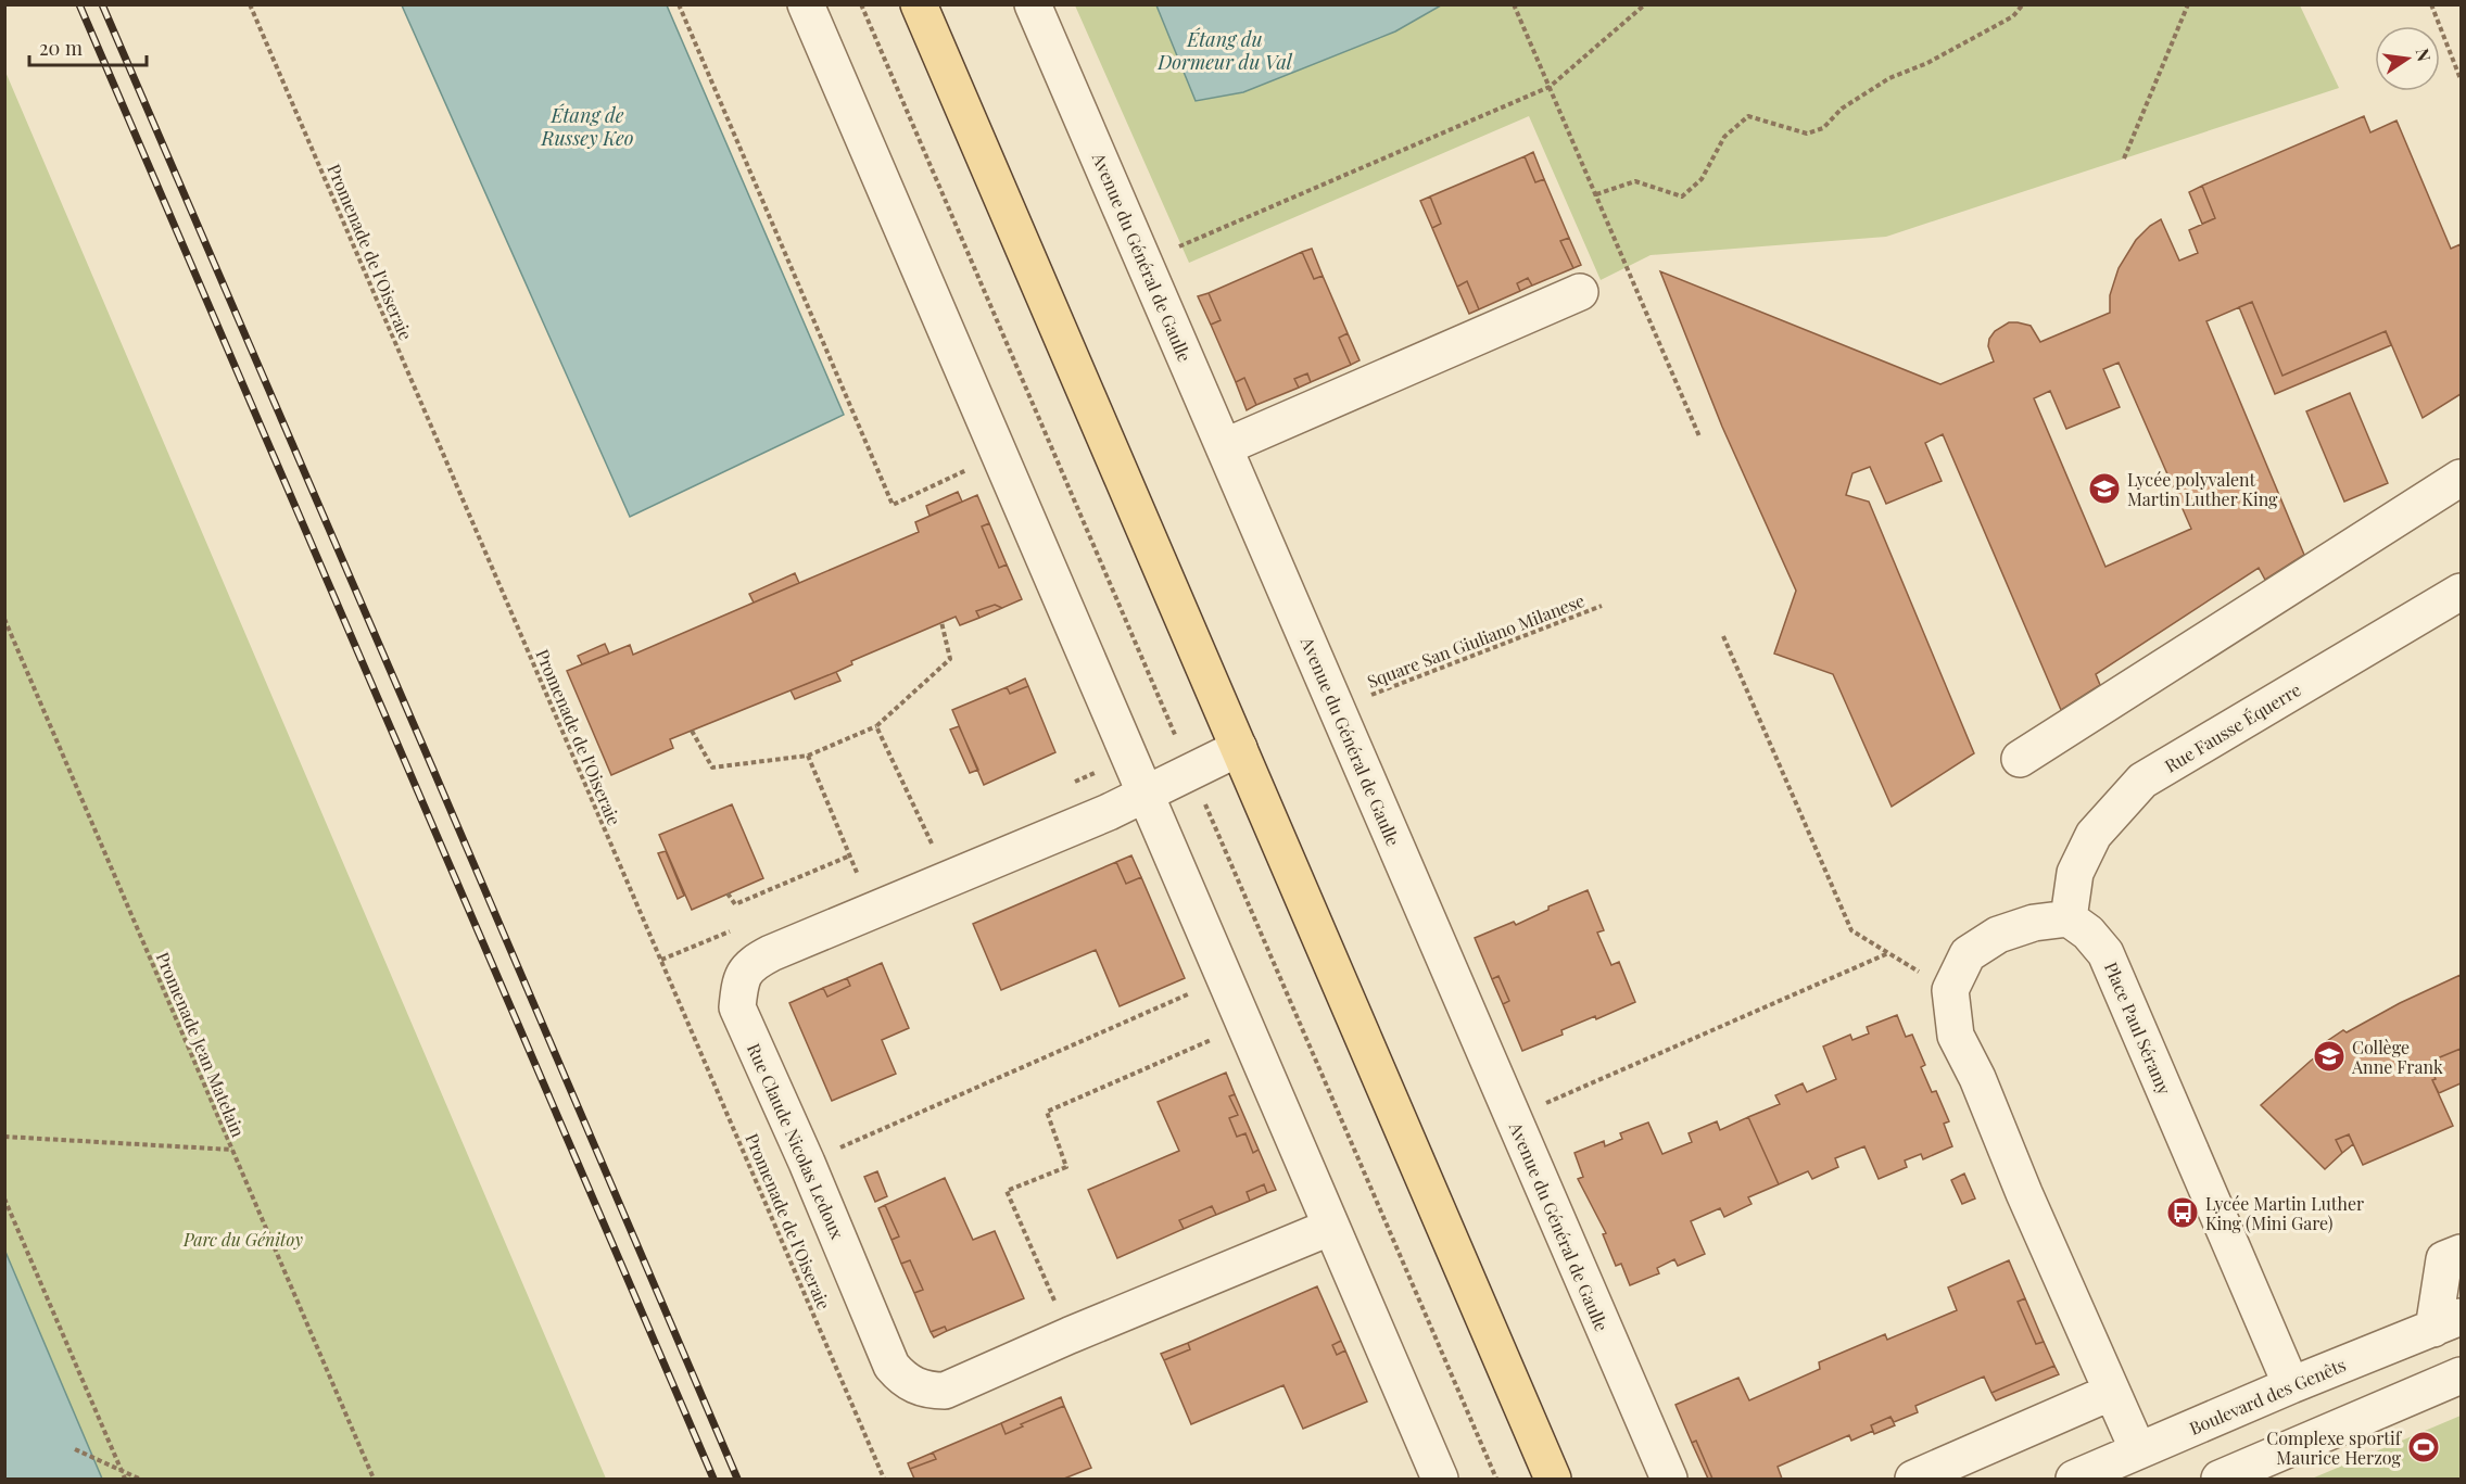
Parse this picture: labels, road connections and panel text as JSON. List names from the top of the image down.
{
  "streets": {
    "street": [
      "Avenue du Général de Gaulle",
      "Rue Fausse Équerre",
      "Place Paul Séramy",
      "Rue Claude Nicolas Ledoux",
      "Boulevard des Genêts"
    ],
    "path": ["Promenade de l'Oiseraie", "Square San Giuliano Milanese", "Promenade Jean Matelain"]
  },
  "crossings": [
    ["Rue Fausse Équerre", "Place Paul Séramy"],
    ["Place Paul Séramy", "Boulevard des Genêts"]
  ],
  "water": ["Étang du Dormeur du Val", "Étang de Russey Keo"],
  "parks": ["Parc du Génitoy"],
  "places": {
    "school or university": ["Lycée polyvalent Martin Luther King", "Collège Anne Frank"],
    "bus stop": ["Lycée Martin Luther King (Mini Gare)"],
    "sports": ["Complexe sportif Maurice Herzog"]
  },
  "scale_bar": "20 m",
  "north": "right"
}
